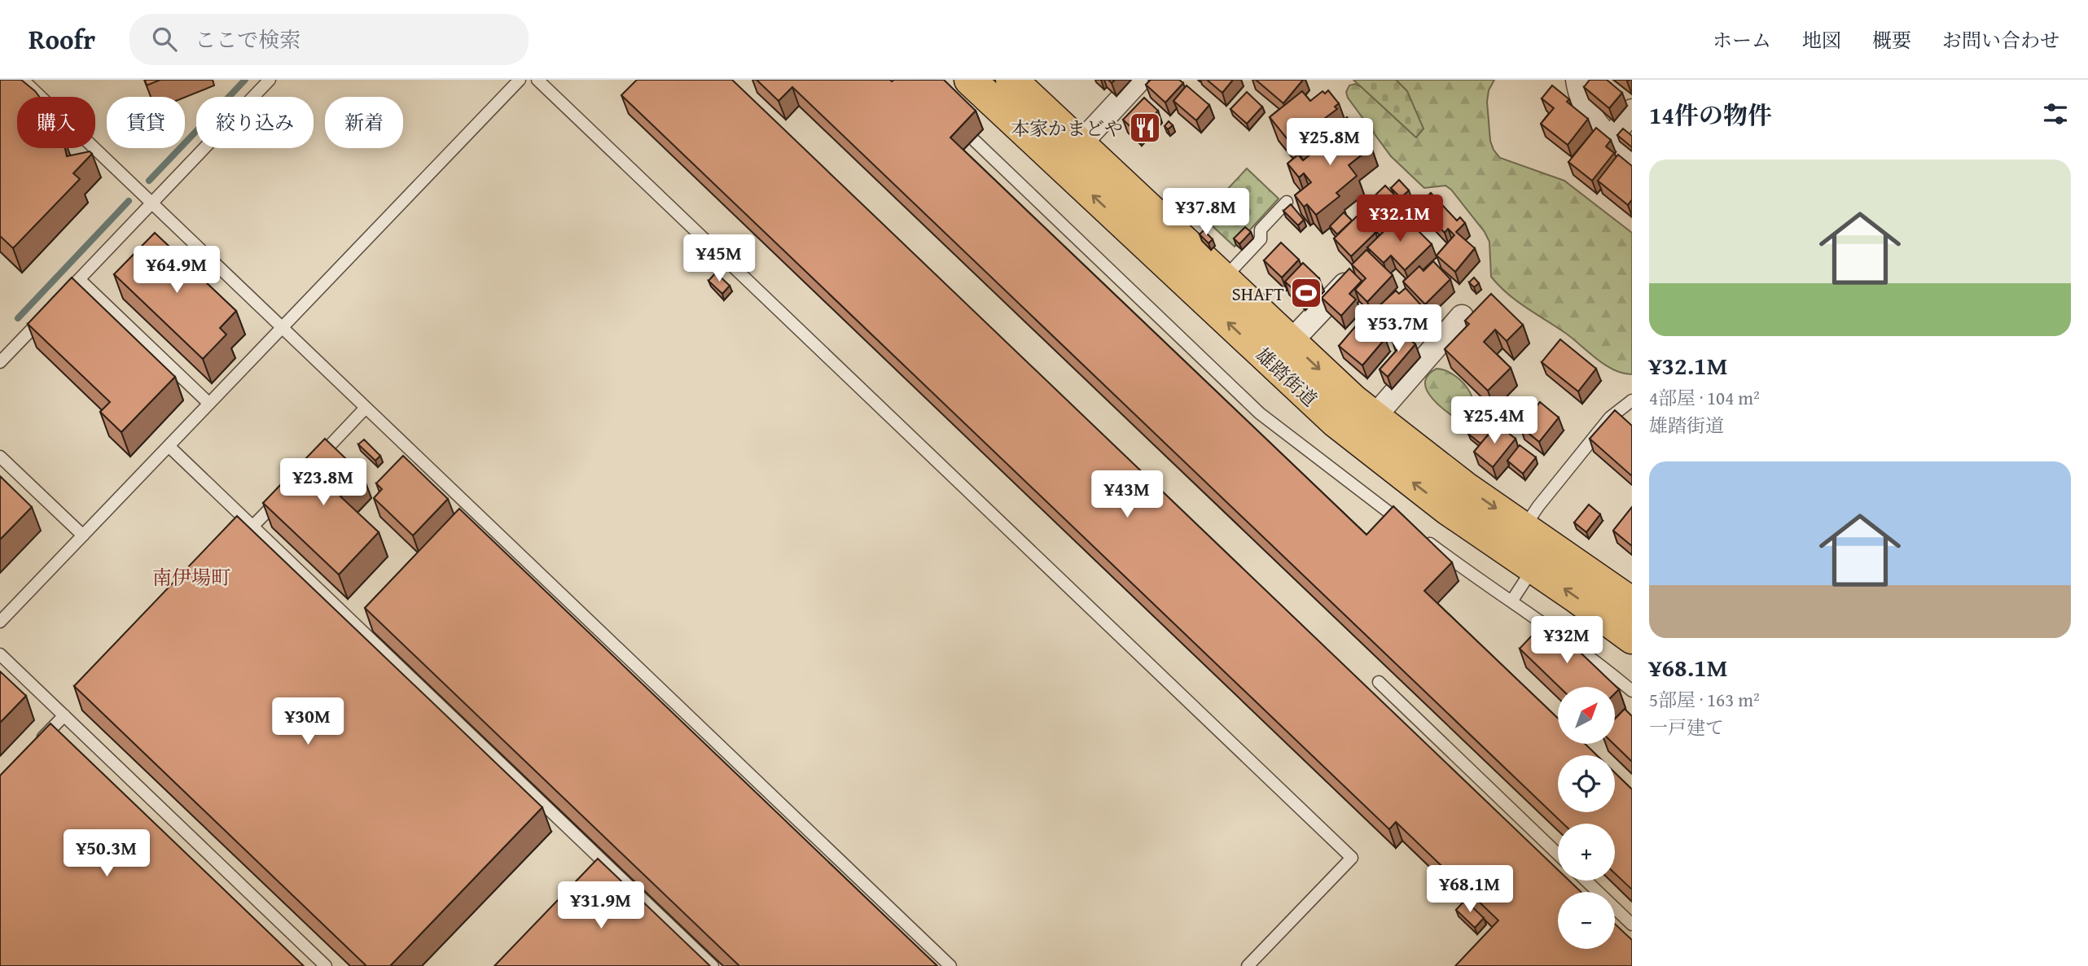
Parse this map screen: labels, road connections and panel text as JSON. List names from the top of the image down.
{
  "streets": {
    "main road": ["雄踏街道"]
  },
  "districts": ["南伊場町"],
  "places": {
    "restaurant": ["本家かまどや"],
    "sports": ["SHAFT"]
  },
  "north": "top right",
  "page": {
    "header": "Roofr",
    "search": "ここで検索",
    "nav": [
      "ホーム",
      "地図",
      "概要",
      "お問い合わせ"
    ],
    "heading": "14件の物件",
    "chip": [
      "購入",
      "賃貸",
      "絞り込み",
      "新着"
    ],
    "price": [
      "¥25.8M",
      "¥37.8M",
      "¥32.1M",
      "¥45M",
      "¥64.9M",
      "¥53.7M",
      "¥25.4M",
      "¥23.8M",
      "¥43M",
      "¥32M",
      "¥30M",
      "¥50.3M",
      "¥68.1M",
      "¥31.9M"
    ],
    "list": [
      {
        "name": "¥32.1M",
        "note": "4部屋 · 104 m² · 雄踏街道"
      },
      {
        "name": "¥68.1M",
        "note": "5部屋 · 163 m² · 一戸建て"
      }
    ],
    "map_buttons": ["+", "−"]
  }
}
